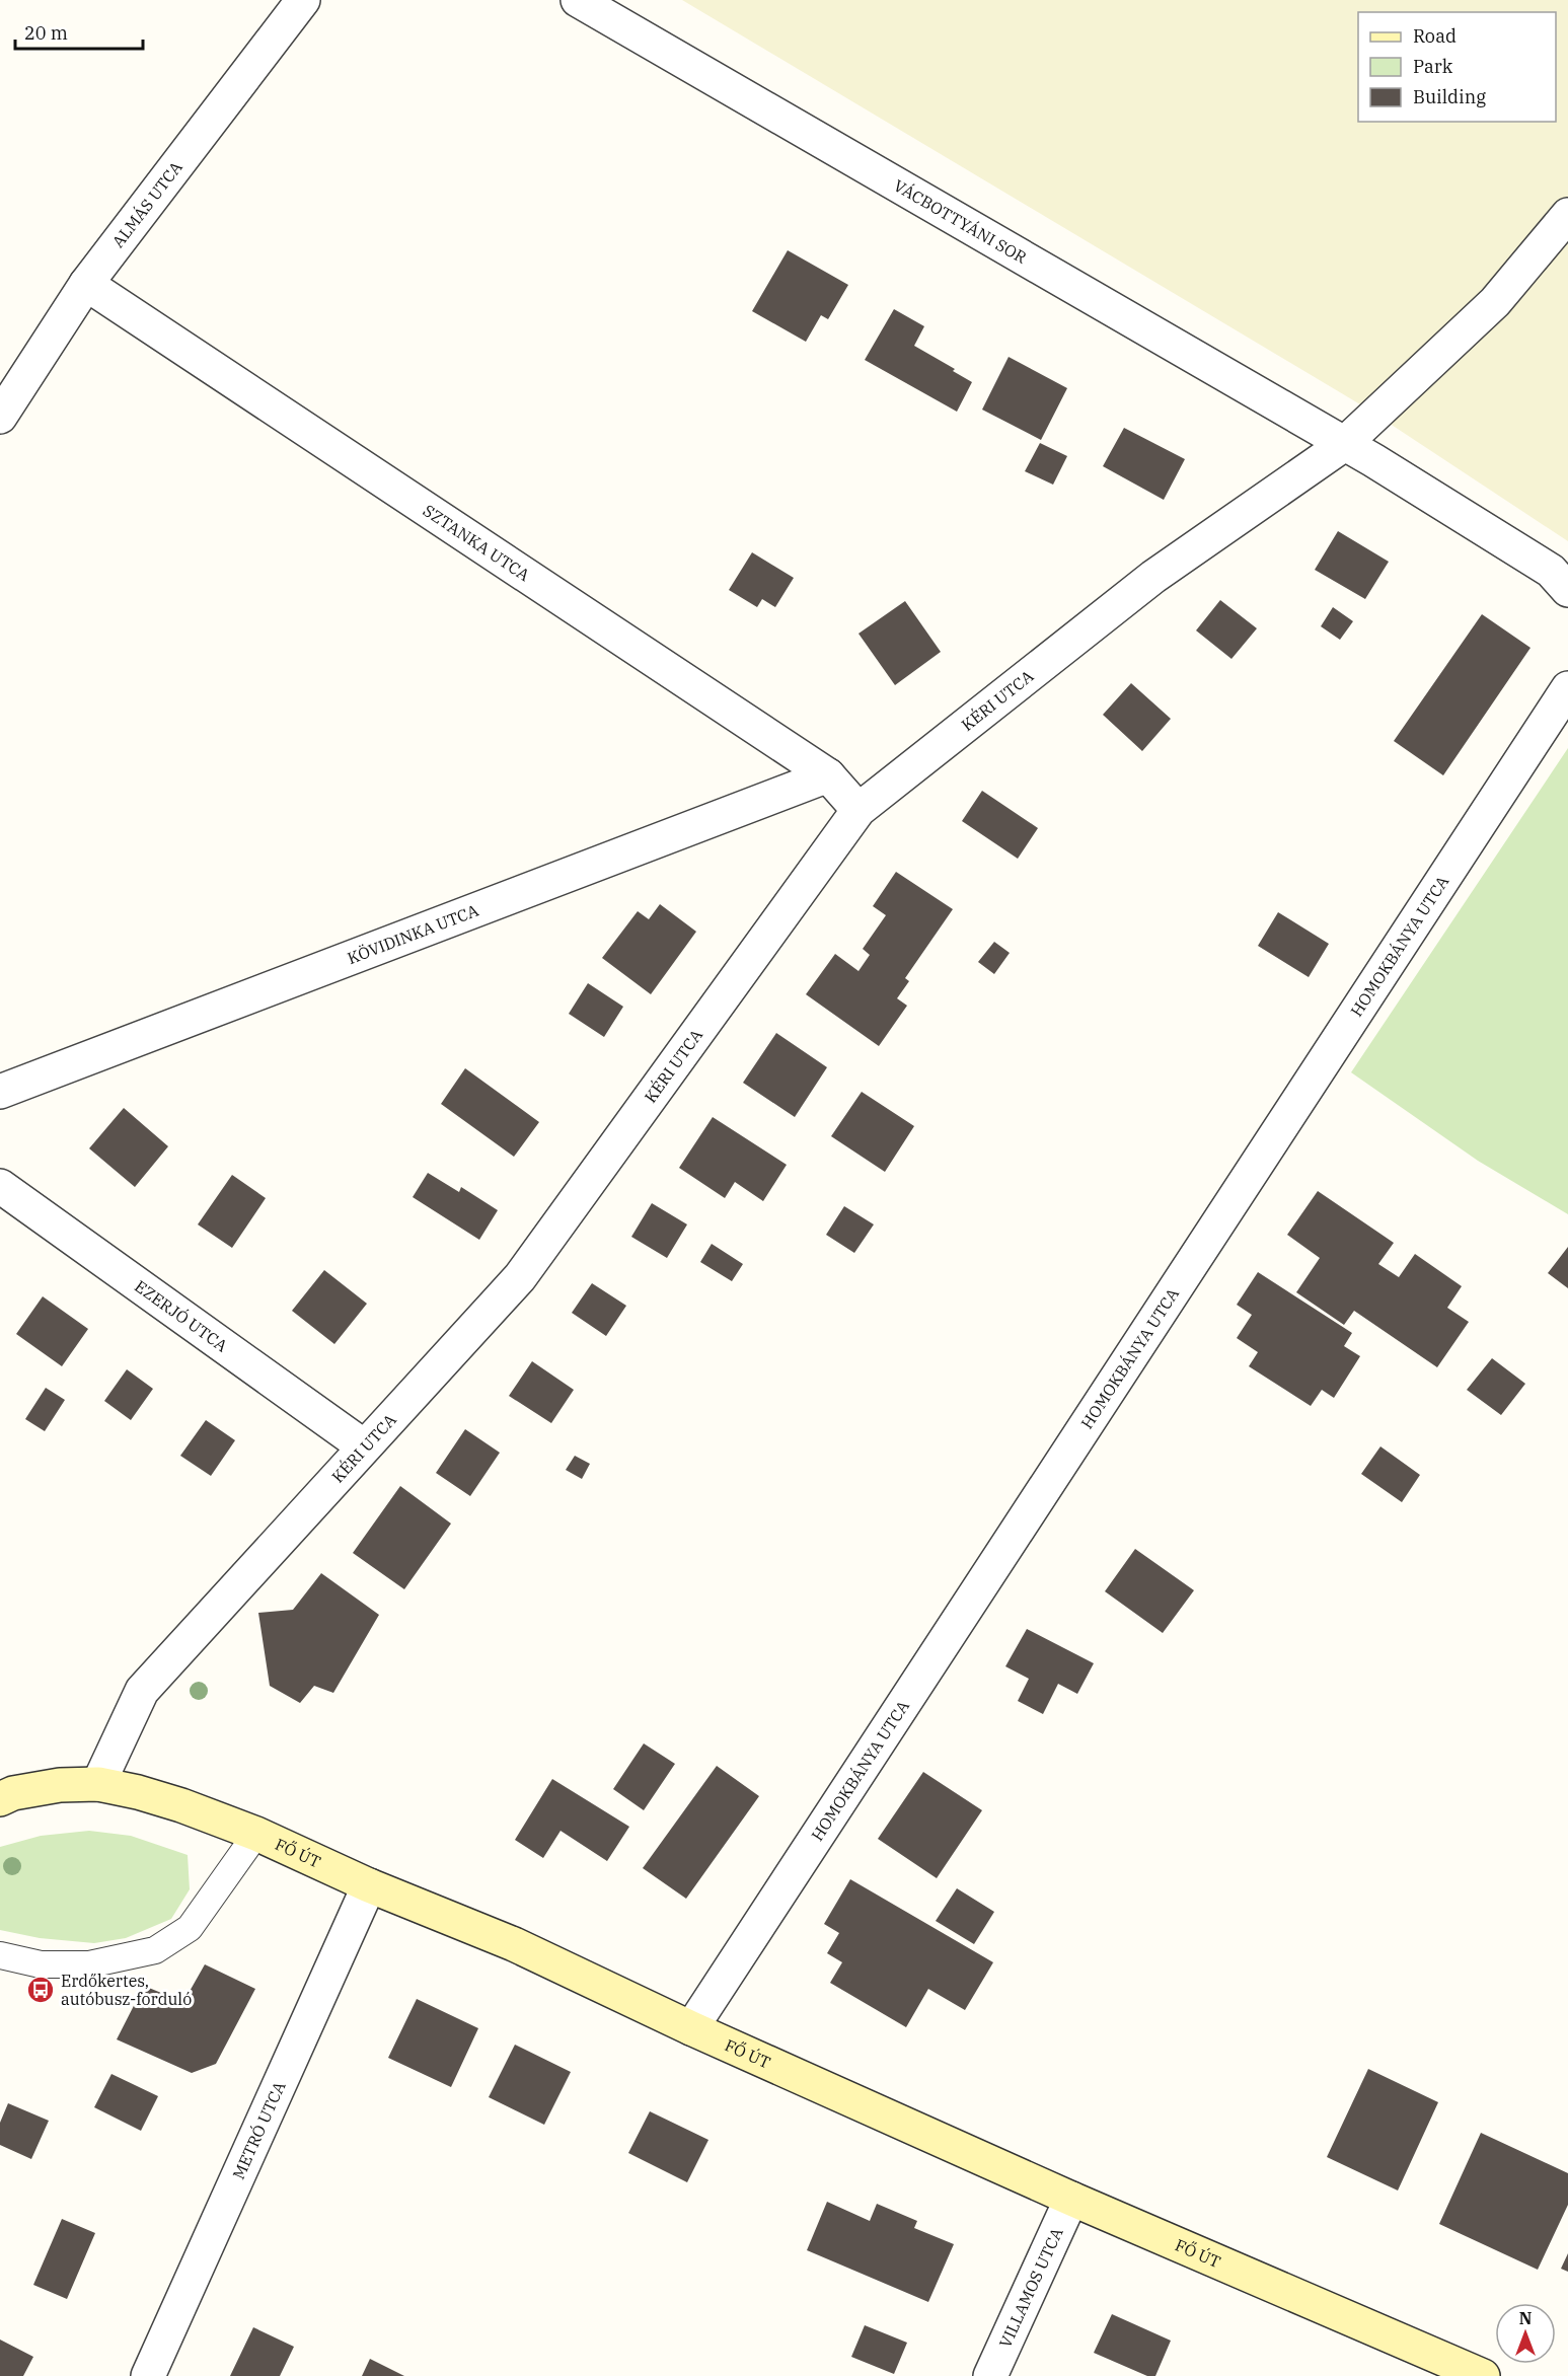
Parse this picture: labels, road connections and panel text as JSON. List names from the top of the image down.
{
  "streets": {
    "main road": ["FŐ ÚT"],
    "street": [
      "ALMÁS UTCA",
      "VÁCBOTTYÁNI SOR",
      "SZTANKA UTCA",
      "KÉRI UTCA",
      "KÖVIDINKA UTCA",
      "HOMOKBÁNYA UTCA",
      "EZERJÓ UTCA",
      "METRÓ UTCA",
      "VILLAMOS UTCA"
    ]
  },
  "crossings": [
    ["ALMÁS UTCA", "SZTANKA UTCA"],
    ["VÁCBOTTYÁNI SOR", "KÉRI UTCA"],
    ["SZTANKA UTCA", "KÉRI UTCA"],
    ["SZTANKA UTCA", "KÖVIDINKA UTCA"],
    ["KÉRI UTCA", "EZERJÓ UTCA"],
    ["KÉRI UTCA", "FŐ ÚT"],
    ["HOMOKBÁNYA UTCA", "FŐ ÚT"],
    ["FŐ ÚT", "METRÓ UTCA"],
    ["FŐ ÚT", "VILLAMOS UTCA"]
  ],
  "places": {
    "bus stop": ["Erdőkertes, autóbusz-forduló"]
  },
  "legend": ["Road", "Park", "Building"],
  "scale_bar": "20 m",
  "north": "top"
}
